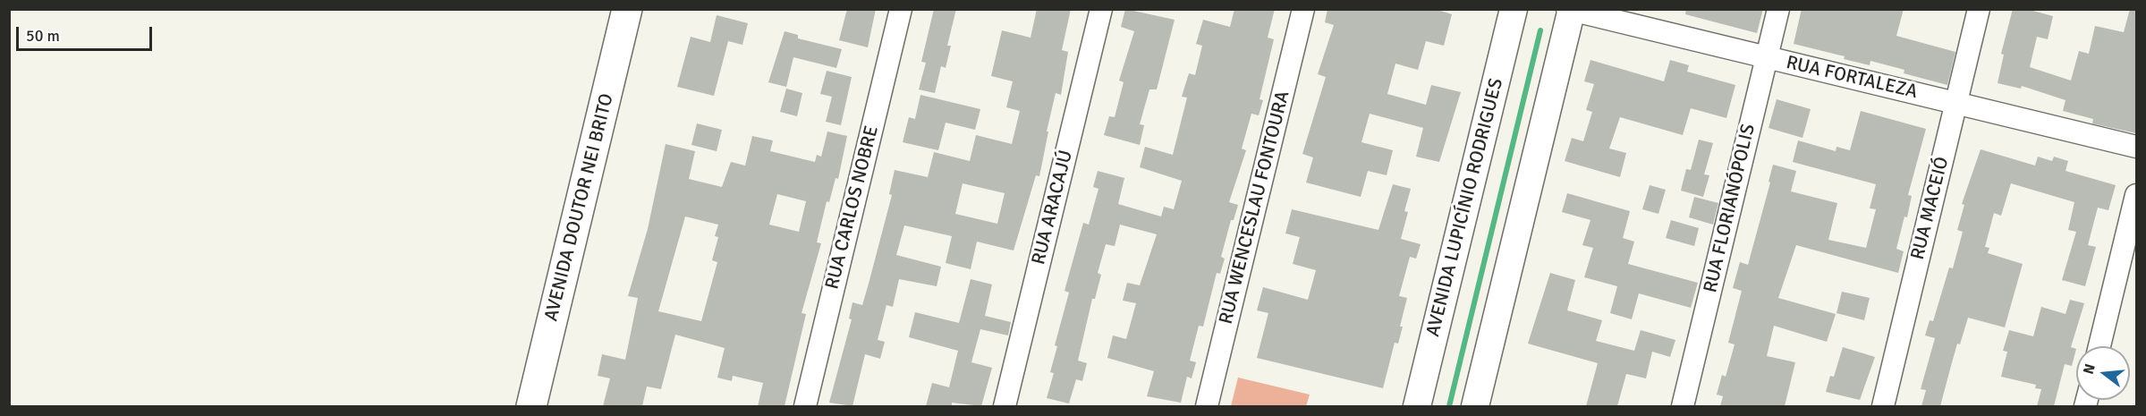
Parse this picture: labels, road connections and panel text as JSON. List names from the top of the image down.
{
  "streets": {
    "main road": ["AVENIDA DOUTOR NEI BRITO"],
    "street": [
      "RUA FORTALEZA",
      "RUA CARLOS NOBRE",
      "RUA ARACAJÚ",
      "RUA WENCESLAU FONTOURA",
      "AVENIDA LUPICÍNIO RODRIGUES",
      "RUA FLORIANÓPOLIS",
      "RUA MACEIÓ"
    ]
  },
  "crossings": [
    ["RUA FORTALEZA", "RUA FLORIANÓPOLIS"],
    ["RUA FORTALEZA", "RUA MACEIÓ"]
  ],
  "scale_bar": "50 m",
  "north": "left"
}
